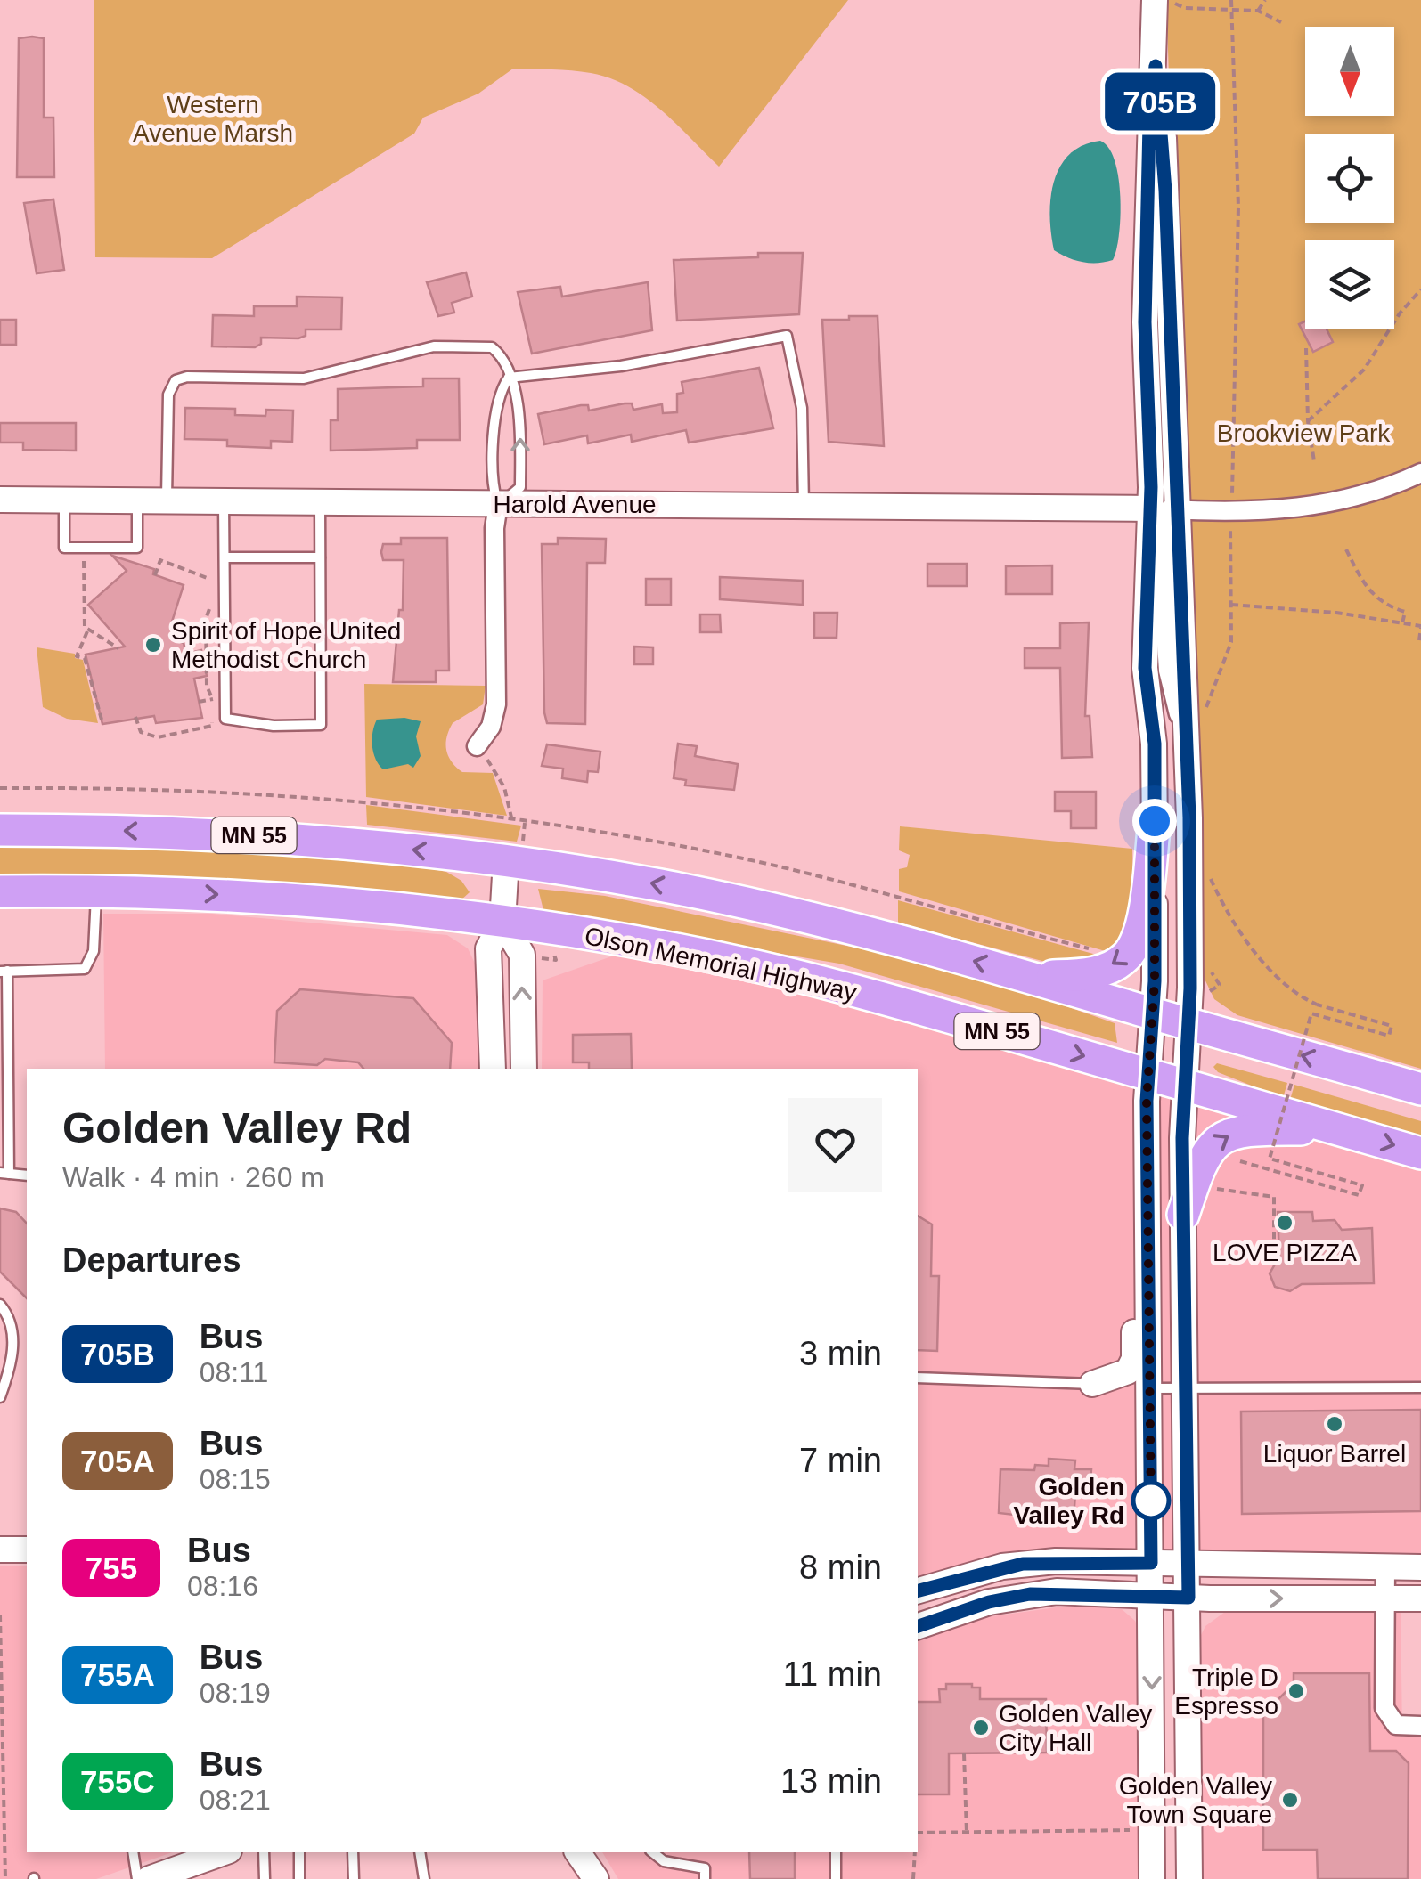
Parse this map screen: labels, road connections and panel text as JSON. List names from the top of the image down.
{
  "streets": {
    "highway": ["MN 55", "Olson Memorial Highway"],
    "street": ["Harold Avenue"]
  },
  "parks": ["Western Avenue Marsh", "Brookview Park"],
  "places": [
    "Spirit of Hope United Methodist Church",
    "LOVE PIZZA",
    "Liquor Barrel",
    "Golden Valley Rd",
    "Triple D Espresso",
    "Golden Valley City Hall",
    "Golden Valley Town Square"
  ],
  "lines": ["bus line 705B"],
  "north": "bottom",
  "page": {
    "on_map": "705B",
    "heading": [
      ["Golden Valley Rd", "Walk · 4 min · 260 m"],
      "Departures"
    ],
    "list": [
      {
        "mark": "705B",
        "name": "Bus",
        "note": "08:11",
        "value": "3 min"
      },
      {
        "mark": "705A",
        "name": "Bus",
        "note": "08:15",
        "value": "7 min"
      },
      {
        "mark": "755",
        "name": "Bus",
        "note": "08:16",
        "value": "8 min"
      },
      {
        "mark": "755A",
        "name": "Bus",
        "note": "08:19",
        "value": "11 min"
      },
      {
        "mark": "755C",
        "name": "Bus",
        "note": "08:21",
        "value": "13 min"
      }
    ]
  }
}
